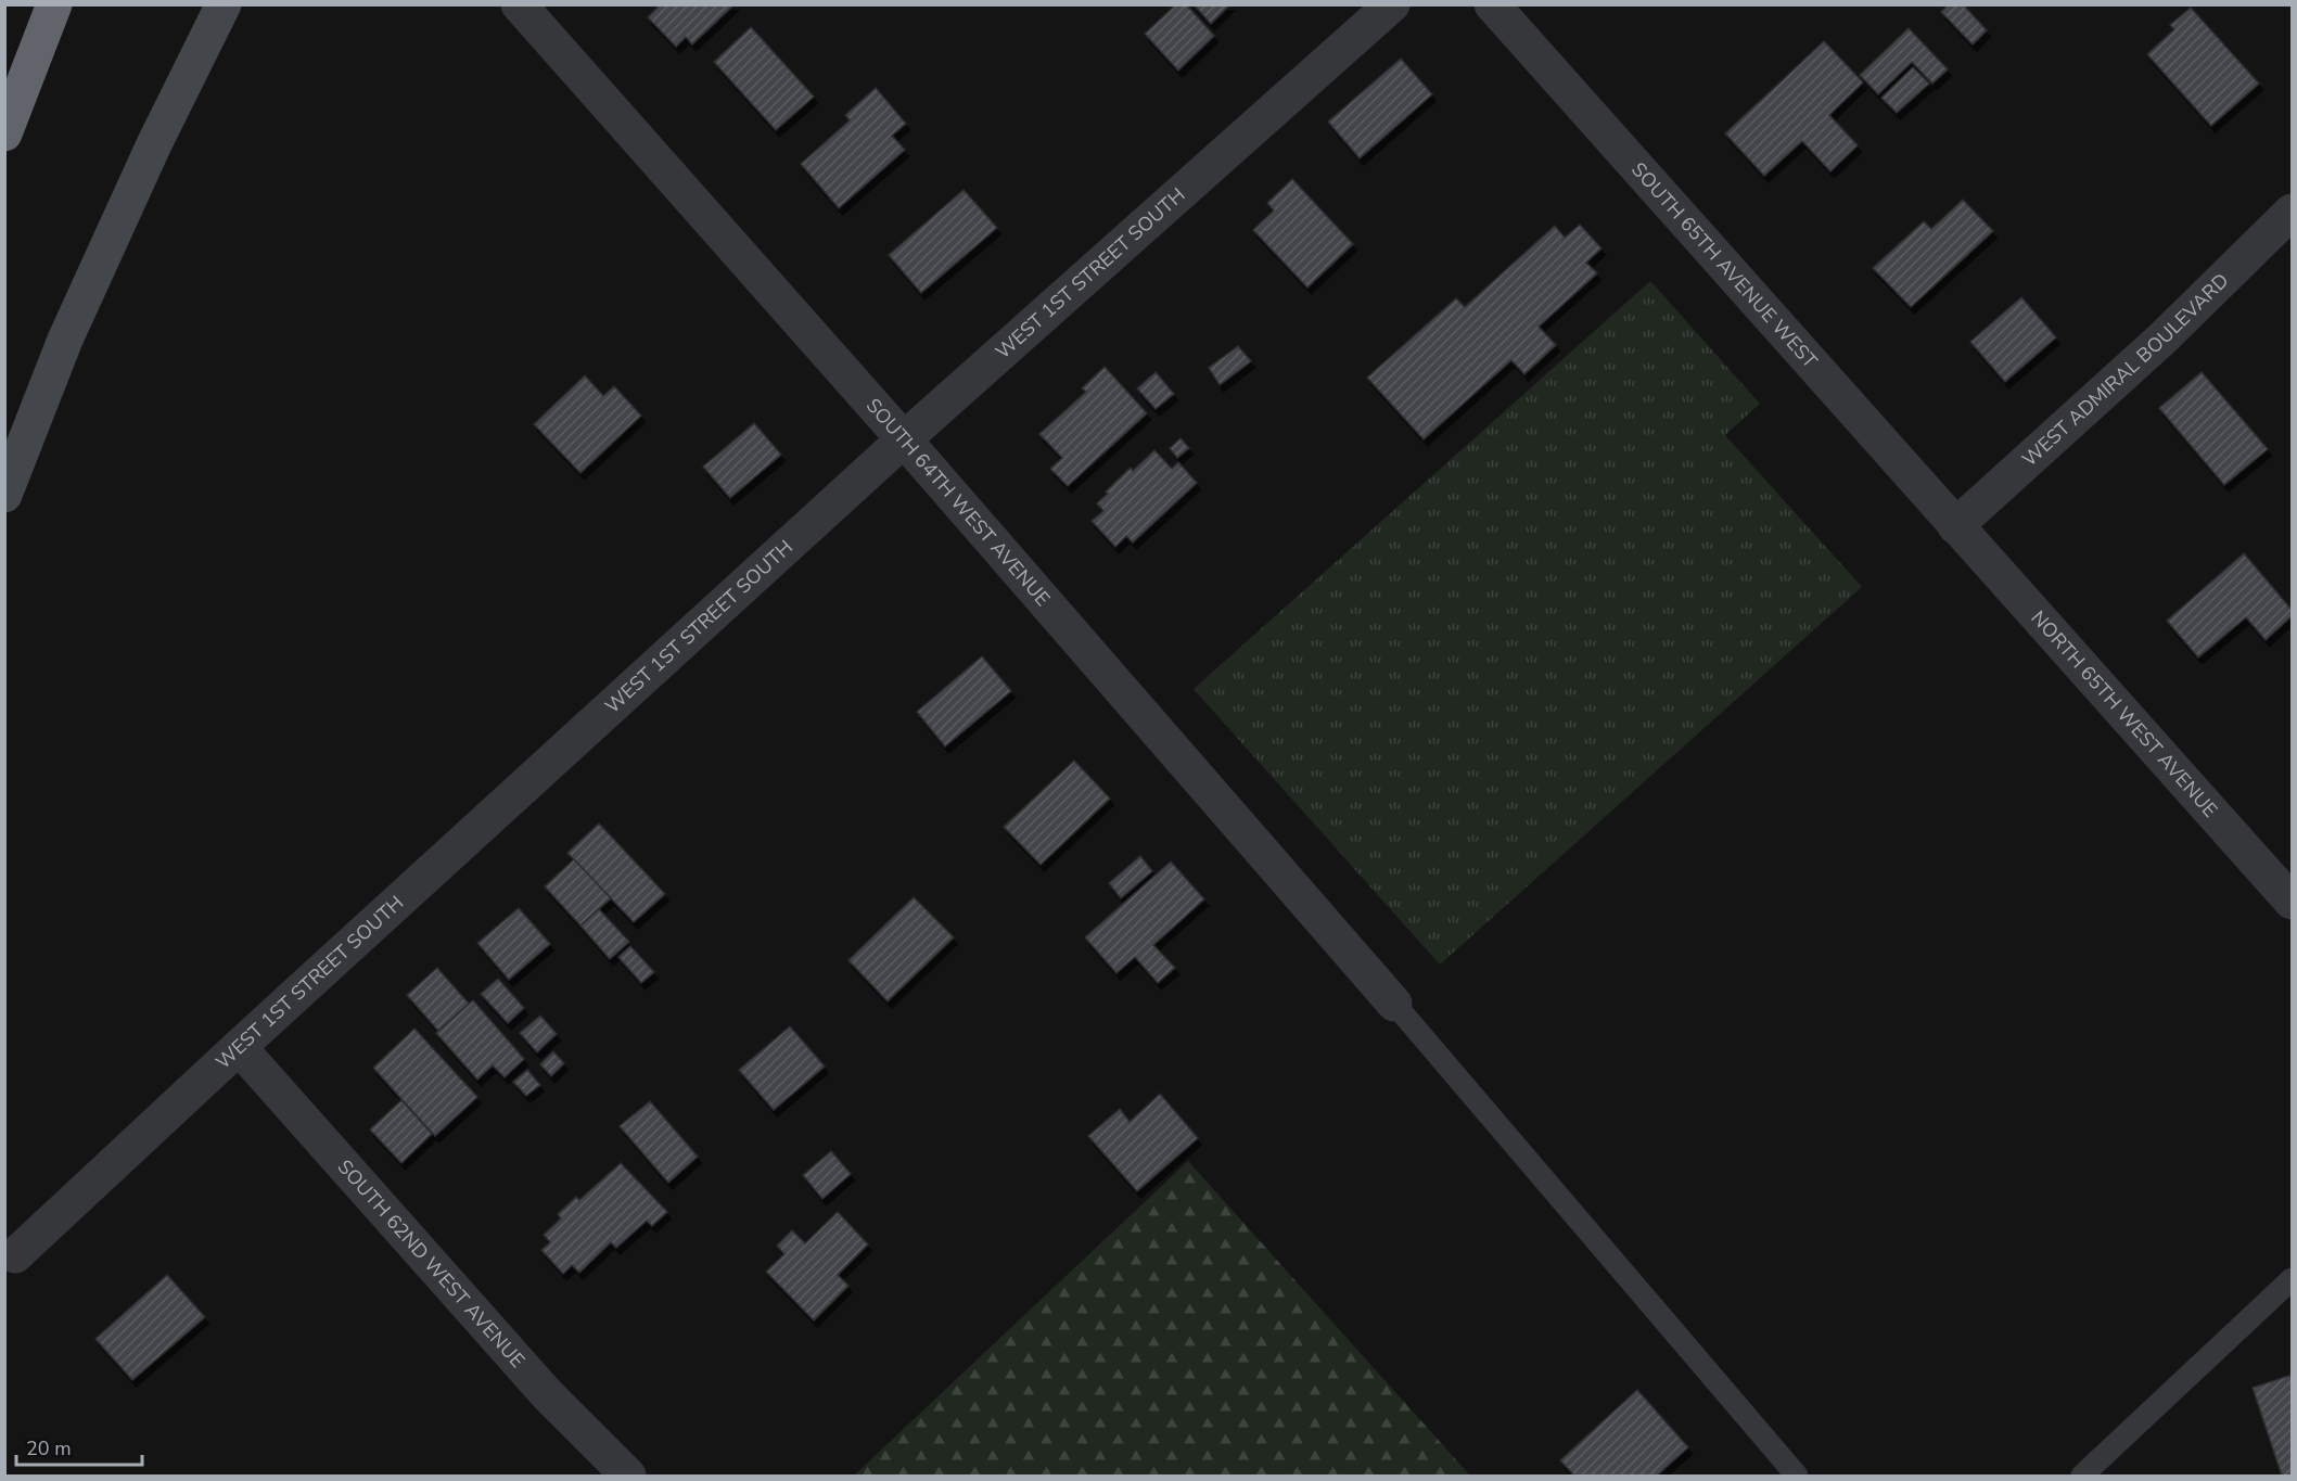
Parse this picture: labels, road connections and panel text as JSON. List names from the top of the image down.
{
  "streets": {
    "street": [
      "SOUTH 65TH AVENUE WEST",
      "WEST 1ST STREET SOUTH",
      "WEST ADMIRAL BOULEVARD",
      "SOUTH 64TH WEST AVENUE",
      "NORTH 65TH WEST AVENUE",
      "SOUTH 62ND WEST AVENUE"
    ]
  },
  "crossings": [
    ["SOUTH 65TH AVENUE WEST", "WEST ADMIRAL BOULEVARD"],
    ["SOUTH 65TH AVENUE WEST", "NORTH 65TH WEST AVENUE"],
    ["WEST 1ST STREET SOUTH", "SOUTH 64TH WEST AVENUE"],
    ["WEST 1ST STREET SOUTH", "SOUTH 62ND WEST AVENUE"],
    ["WEST ADMIRAL BOULEVARD", "NORTH 65TH WEST AVENUE"]
  ],
  "scale_bar": "20 m"
}
